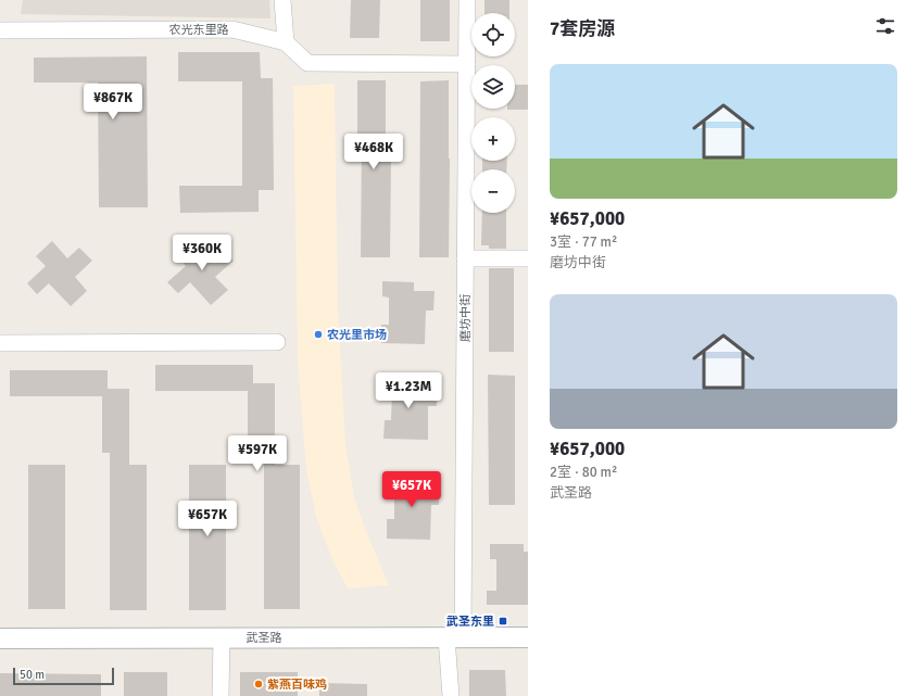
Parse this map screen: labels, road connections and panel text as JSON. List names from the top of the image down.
{
  "streets": {
    "street": ["农光东里路", "磨坊中街", "武圣路"]
  },
  "crossings": [
    ["农光东里路", "磨坊中街"],
    ["磨坊中街", "武圣路"]
  ],
  "places": {
    "other": ["农光里市场", "紫燕百味鸡"],
    "transit": ["武圣东里"]
  },
  "scale_bar": "50 m",
  "page": {
    "heading": "7套房源",
    "map_buttons": ["+", "−"],
    "list": [
      {
        "name": "¥657,000",
        "note": "3室 · 77 m² · 磨坊中街"
      },
      {
        "name": "¥657,000",
        "note": "2室 · 80 m² · 武圣路"
      }
    ],
    "price": [
      "¥867K",
      "¥468K",
      "¥360K",
      "¥1.23M",
      "¥597K",
      "¥657K",
      "¥657K"
    ],
    "scale": "50 m"
  }
}
